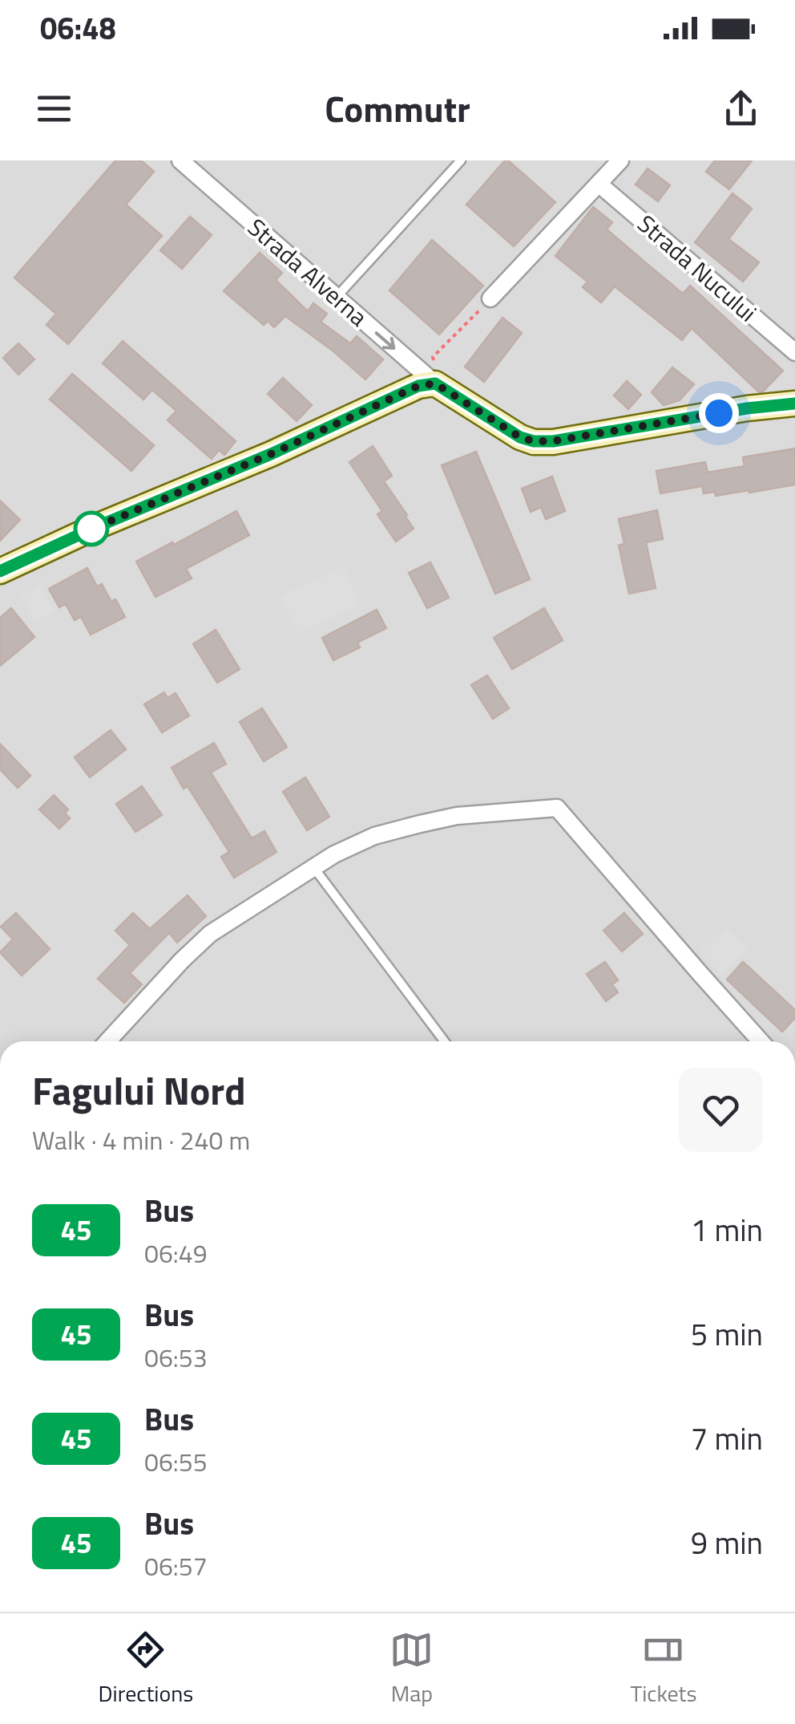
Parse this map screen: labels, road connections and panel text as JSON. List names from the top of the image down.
{
  "streets": {
    "street": ["Strada Nucului", "Strada Alverna"]
  },
  "one_way": ["Strada Alverna"],
  "lines": ["bus line 45"],
  "page": {
    "status": "06:48",
    "header": "Commutr",
    "heading": ["Fagului Nord", "Walk · 4 min · 240 m"],
    "list": [
      {
        "mark": "45",
        "name": "Bus",
        "note": "06:49",
        "value": "1 min"
      },
      {
        "mark": "45",
        "name": "Bus",
        "note": "06:53",
        "value": "5 min"
      },
      {
        "mark": "45",
        "name": "Bus",
        "note": "06:55",
        "value": "7 min"
      },
      {
        "mark": "45",
        "name": "Bus",
        "note": "06:57",
        "value": "9 min"
      }
    ],
    "tabs": ["Directions", "Map", "Tickets"]
  }
}
